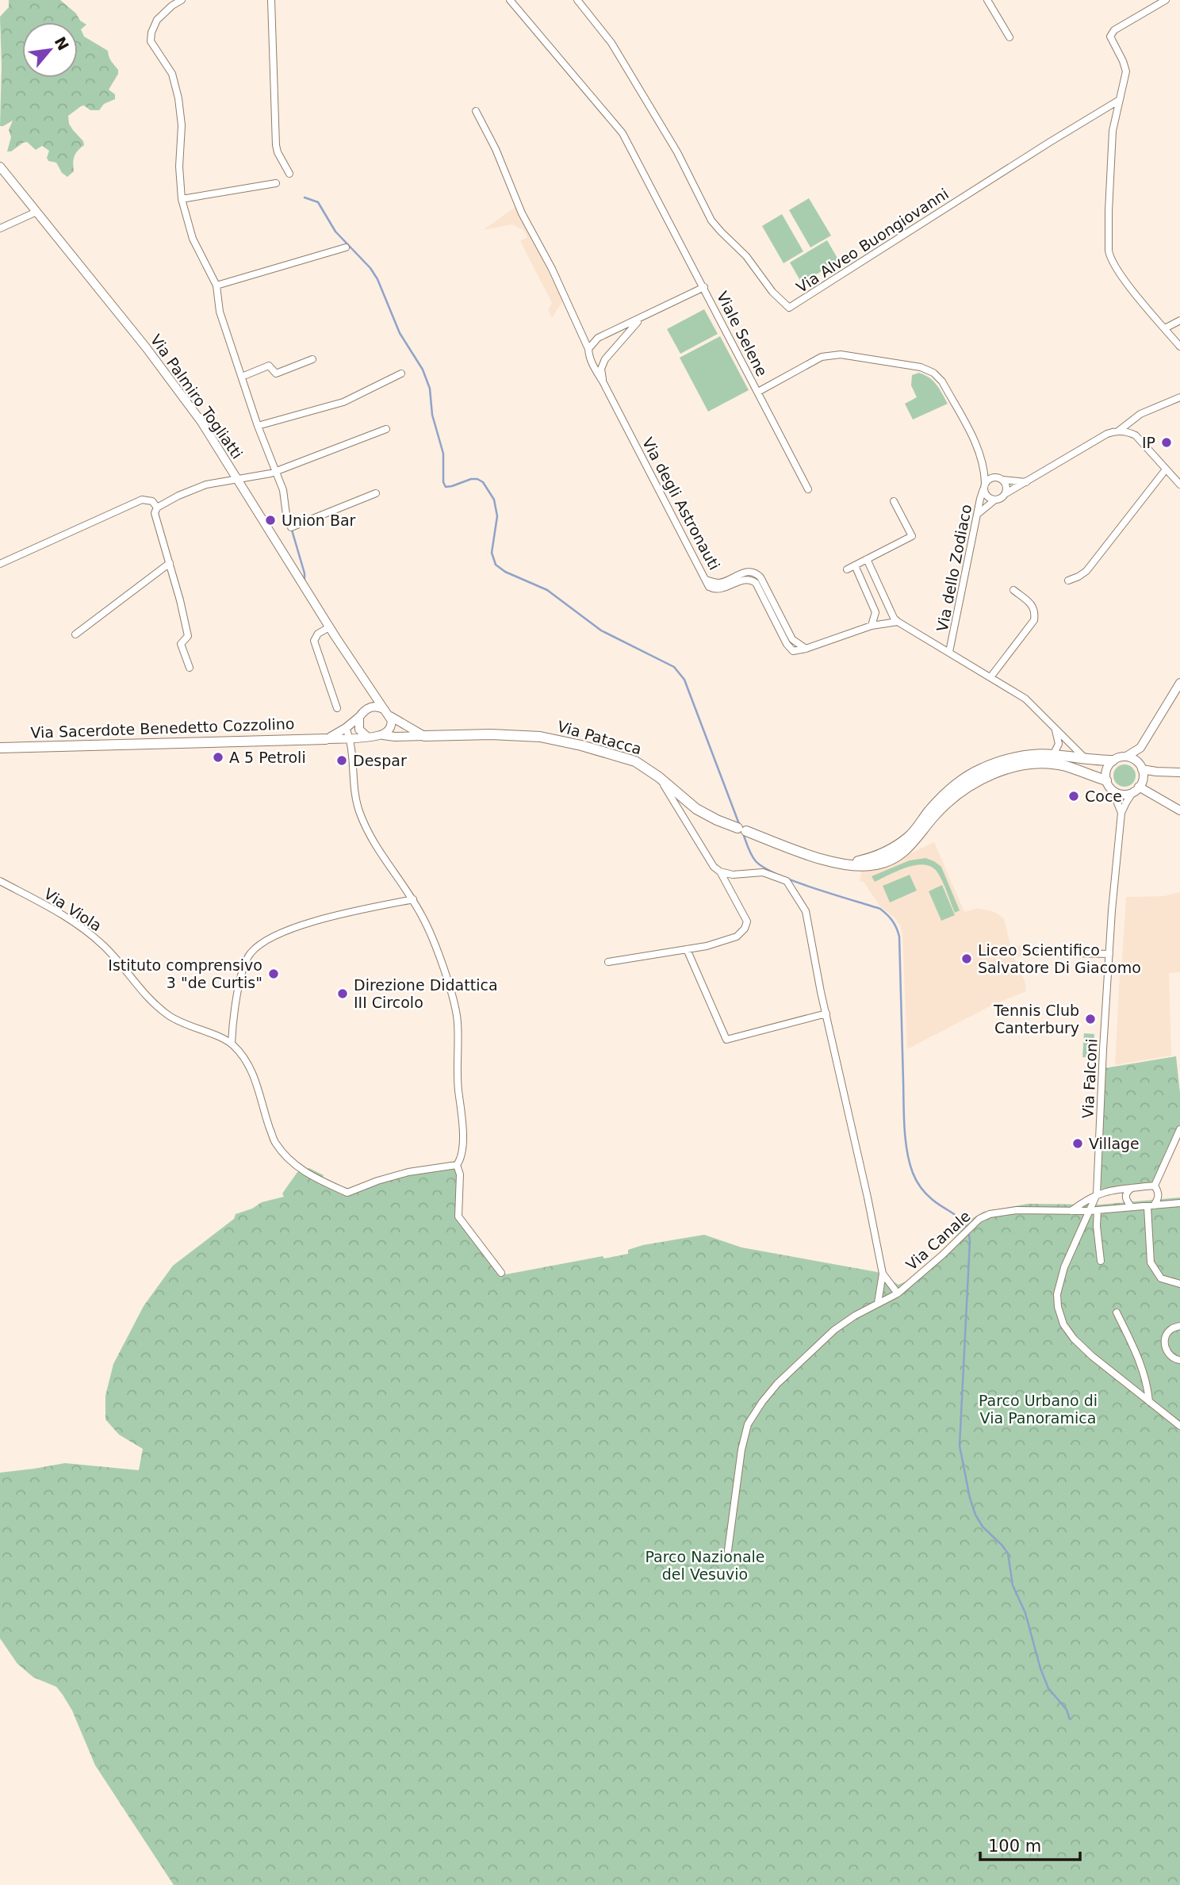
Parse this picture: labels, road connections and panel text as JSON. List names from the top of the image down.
{
  "streets": {
    "main road": ["Via Sacerdote Benedetto Cozzolino", "Via Patacca"],
    "street": [
      "Via Alveo Buongiovanni",
      "Viale Selene",
      "Via Palmiro Togliatti",
      "Via degli Astronauti",
      "Via dello Zodiaco",
      "Via Viola",
      "Via Falconi",
      "Via Canale"
    ]
  },
  "crossings": [
    ["Viale Selene", "Via dello Zodiaco"],
    ["Via Palmiro Togliatti", "Via Sacerdote Benedetto Cozzolino"],
    ["Via Palmiro Togliatti", "Via Patacca"],
    ["Via Sacerdote Benedetto Cozzolino", "Via Patacca"],
    ["Via Falconi", "Via Canale"]
  ],
  "parks": ["Parco Urbano di Via Panoramica", "Parco Nazionale del Vesuvio"],
  "places": [
    "IP",
    "Union Bar",
    "A 5 Petroli",
    "Despar",
    "Coce",
    "Liceo Scientifico Salvatore Di Giacomo",
    "Istituto comprensivo 3 \"de Curtis\"",
    "Direzione Didattica III Circolo",
    "Tennis Club Canterbury",
    "Village"
  ],
  "scale_bar": "100 m",
  "north": "top right"
}
